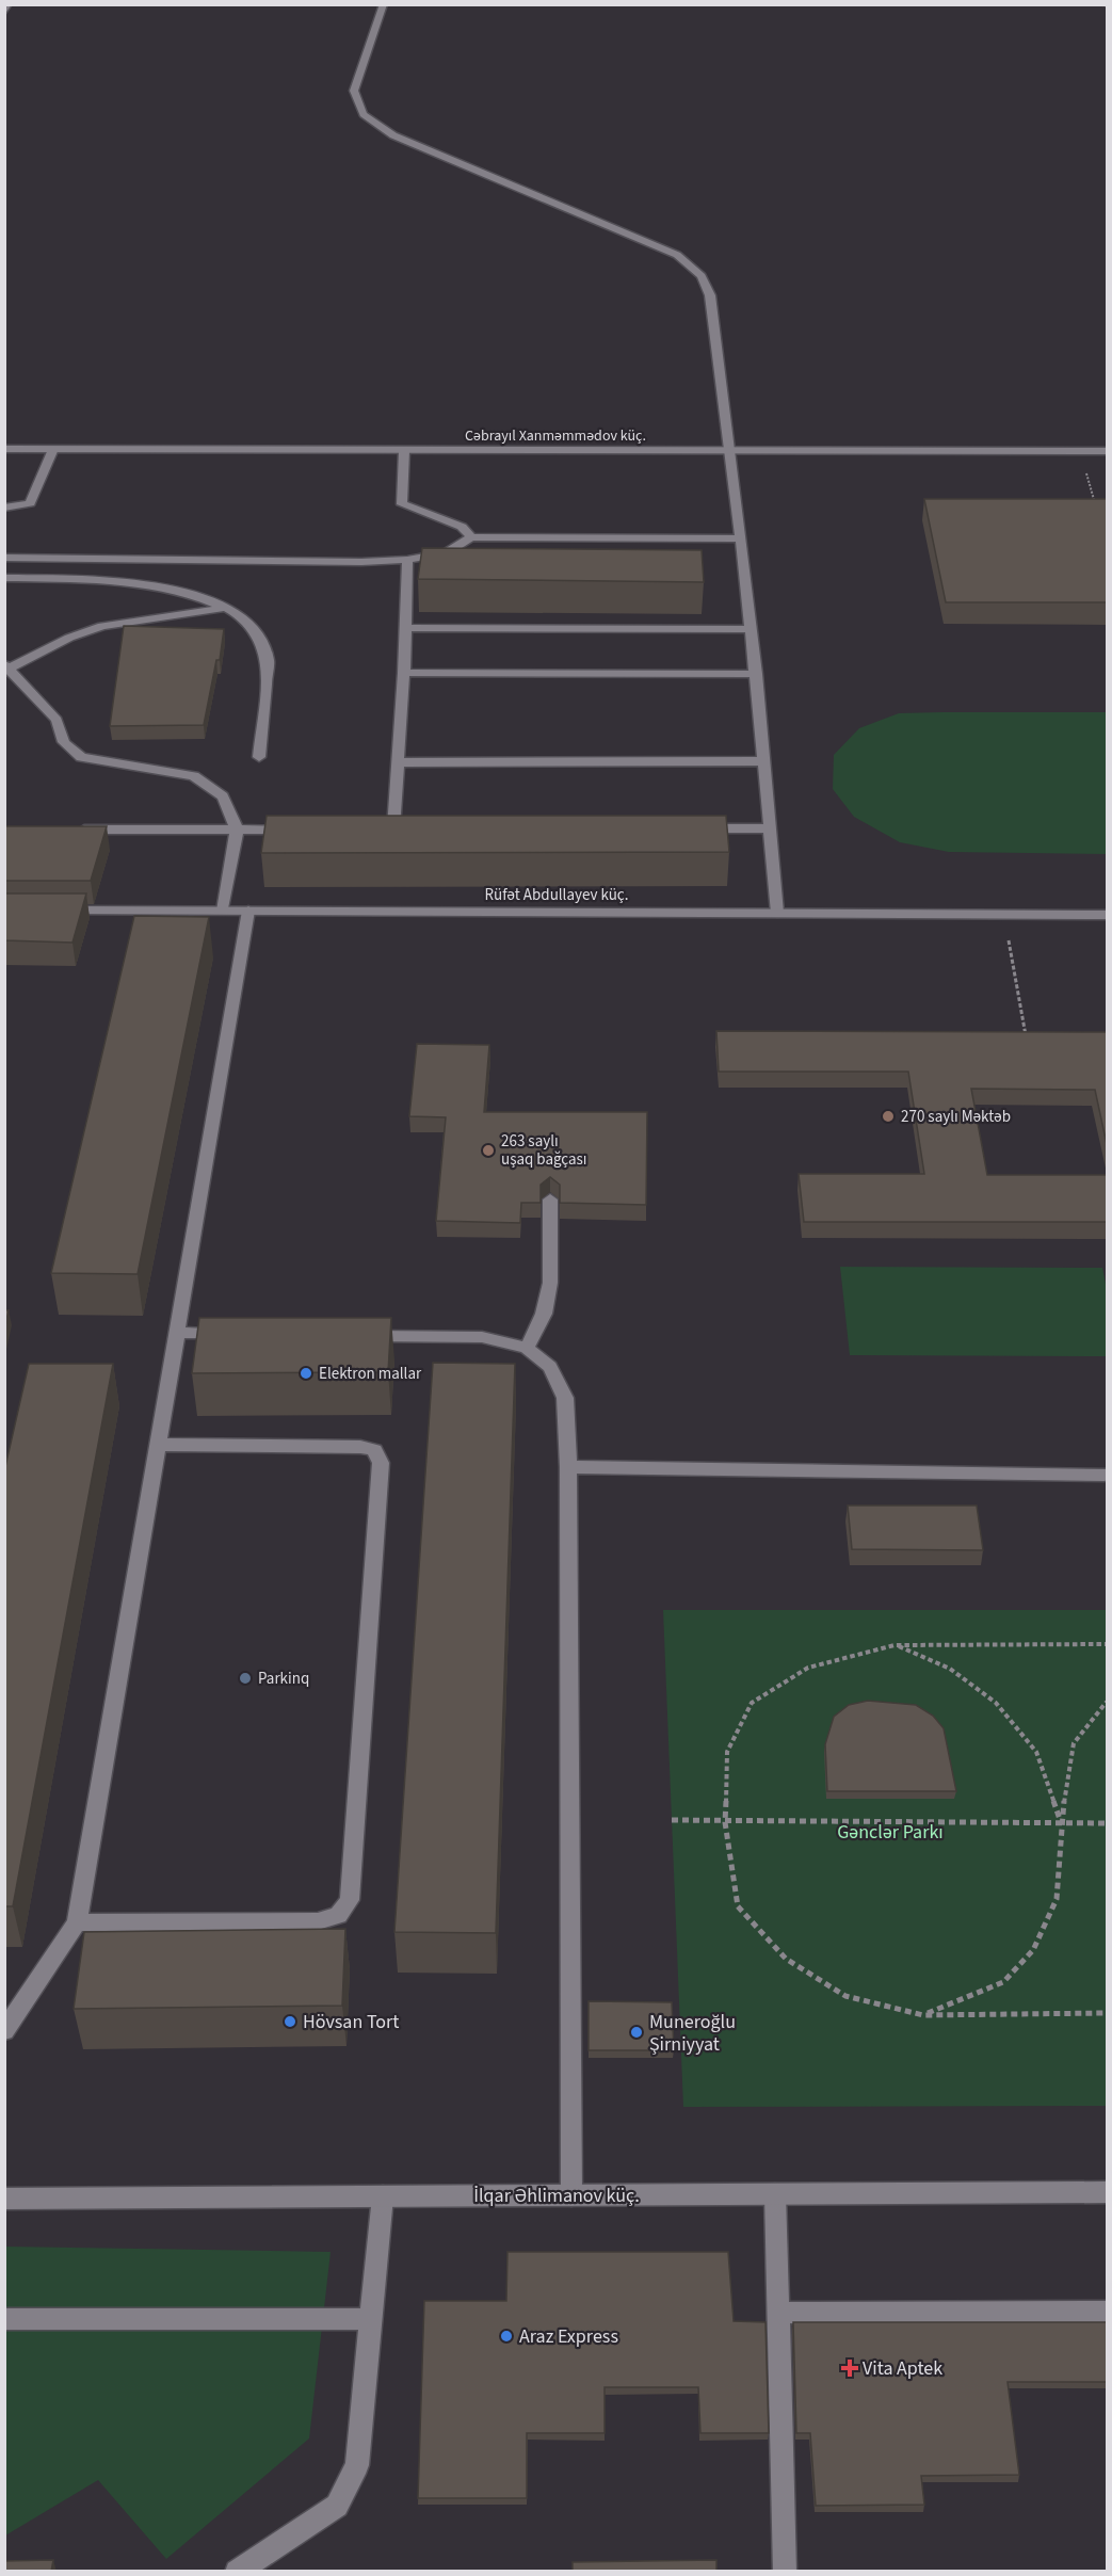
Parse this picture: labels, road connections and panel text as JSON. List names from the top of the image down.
{
  "streets": {
    "street": ["Cəbrayıl Xanməmmədov küç.", "Rüfət Abdullayev küç.", "İlqar Əhlimanov küç."]
  },
  "parks": ["Gənclər Parkı"],
  "places": {
    "other": [
      "270 saylı Məktəb",
      "263 saylı uşaq bağçası",
      "Elektron mallar",
      "Parkinq",
      "Hövsan Tort",
      "Muneroğlu Şirniyyat",
      "Araz Express"
    ],
    "health": ["Vita Aptek"]
  }
}
